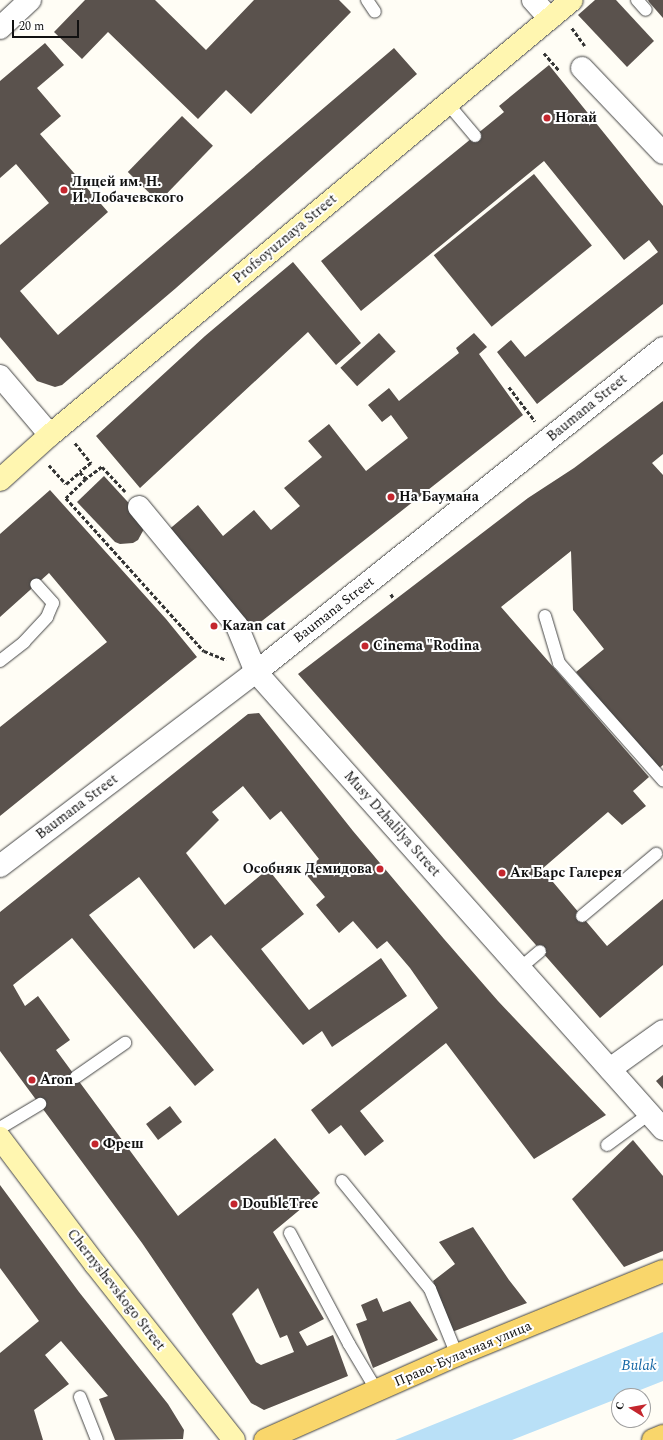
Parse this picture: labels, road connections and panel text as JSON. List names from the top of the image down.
{
  "streets": {
    "main road": ["Право-Булачная улица"],
    "street": [
      "Profsoyuznaya Street",
      "Baumana Street",
      "Musy Dzhalilya Street",
      "Chernyshevskogo Street"
    ]
  },
  "crossings": [
    ["Baumana Street", "Musy Dzhalilya Street"]
  ],
  "water": ["Bulak"],
  "places": [
    "Ногай",
    "Лицей им. Н. И. Лобачевского",
    "На Баумана",
    "Kazan cat",
    "Cinema \"Rodina",
    "Особняк Демидова",
    "Ак Барс Галерея",
    "Aron",
    "Фреш",
    "DoubleTree"
  ],
  "scale_bar": "20 m",
  "north": "left"
}
